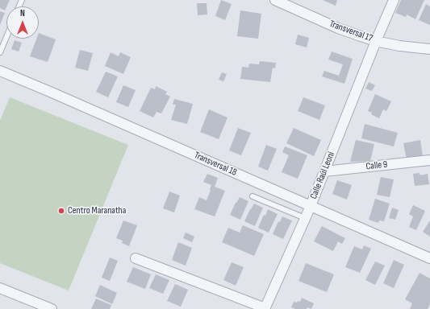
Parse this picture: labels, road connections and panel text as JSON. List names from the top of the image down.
{
  "streets": {
    "street": [
      "Transversal 17",
      "Transversal 18",
      "Calle 9",
      "Calle Raúl Leoni"
    ]
  },
  "crossings": [
    ["Transversal 17", "Calle Raúl Leoni"],
    ["Transversal 18", "Calle Raúl Leoni"],
    ["Calle 9", "Calle Raúl Leoni"]
  ],
  "places": ["Centro Maranatha"],
  "north": "top"
}
